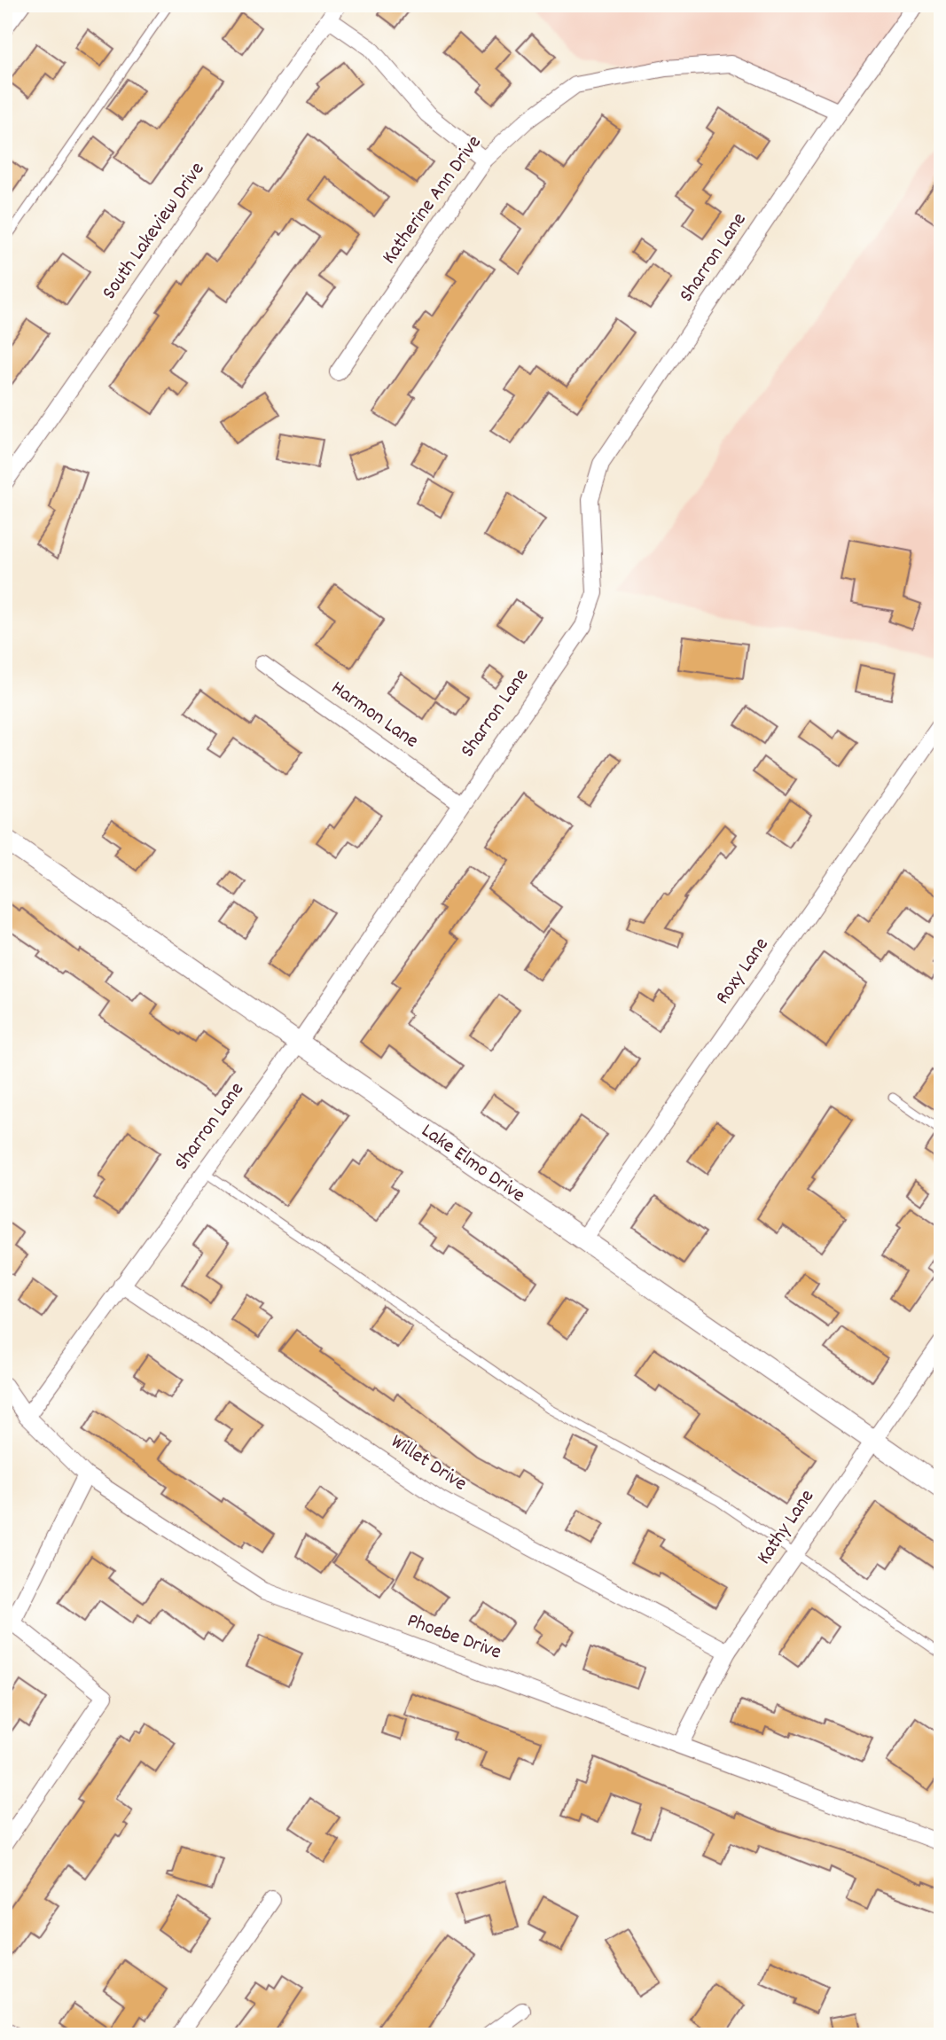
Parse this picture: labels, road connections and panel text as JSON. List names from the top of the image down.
{
  "streets": {
    "street": [
      "Katherine Ann Drive",
      "South Lakeview Drive",
      "Sharron Lane",
      "Harmon Lane",
      "Roxy Lane",
      "Lake Elmo Drive",
      "Willet Drive",
      "Kathy Lane",
      "Phoebe Drive"
    ]
  },
  "crossings": [
    ["Katherine Ann Drive", "Sharron Lane"],
    ["Sharron Lane", "Harmon Lane"],
    ["Sharron Lane", "Lake Elmo Drive"],
    ["Sharron Lane", "Willet Drive"],
    ["Sharron Lane", "Phoebe Drive"],
    ["Roxy Lane", "Lake Elmo Drive"],
    ["Lake Elmo Drive", "Kathy Lane"],
    ["Willet Drive", "Kathy Lane"],
    ["Kathy Lane", "Phoebe Drive"]
  ]
}
